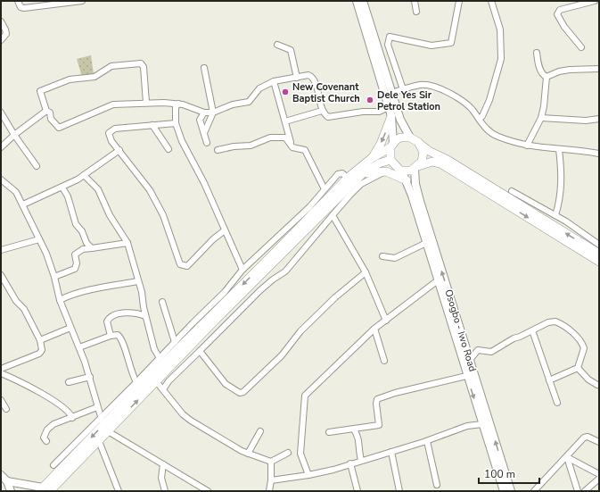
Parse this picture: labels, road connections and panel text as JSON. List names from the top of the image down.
{
  "streets": {
    "main road": ["Osogbo - Iwo Road"]
  },
  "places": ["New Covenant Baptist Church", "Dele Yes Sir Petrol Station"],
  "scale_bar": "100 m"
}
